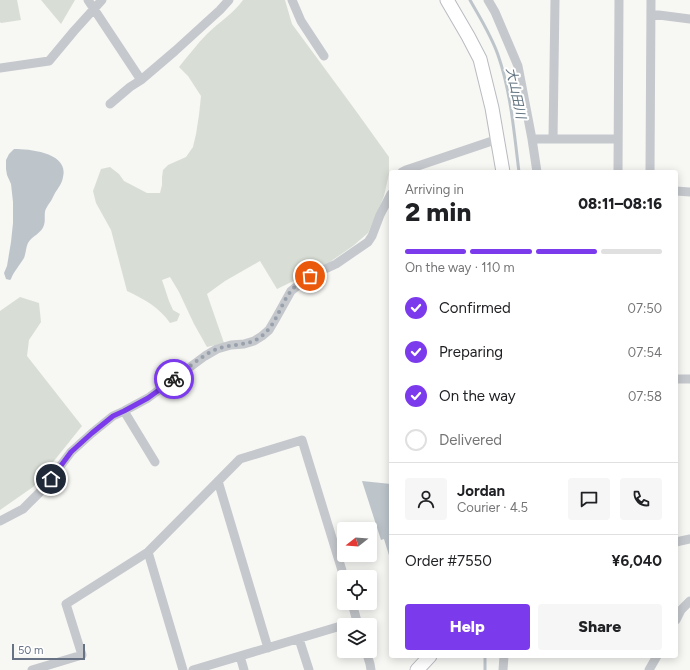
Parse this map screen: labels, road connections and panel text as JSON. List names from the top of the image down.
{
  "water": ["大山田川"],
  "scale_bar": "50 m",
  "north": "left",
  "page": {
    "heading": ["2 min", "Arriving in", "08:11–08:16"],
    "panel": [
      "Jordan",
      "Courier · 4.5",
      "Order #7550",
      "¥6,040"
    ],
    "bar": "On the way · 110 m",
    "list": [
      ["Confirmed", "07:50"],
      ["Preparing", "07:54"],
      ["On the way", "07:58"],
      "Delivered"
    ],
    "buttons": ["Help", "Share"],
    "scale": "50 m"
  }
}
